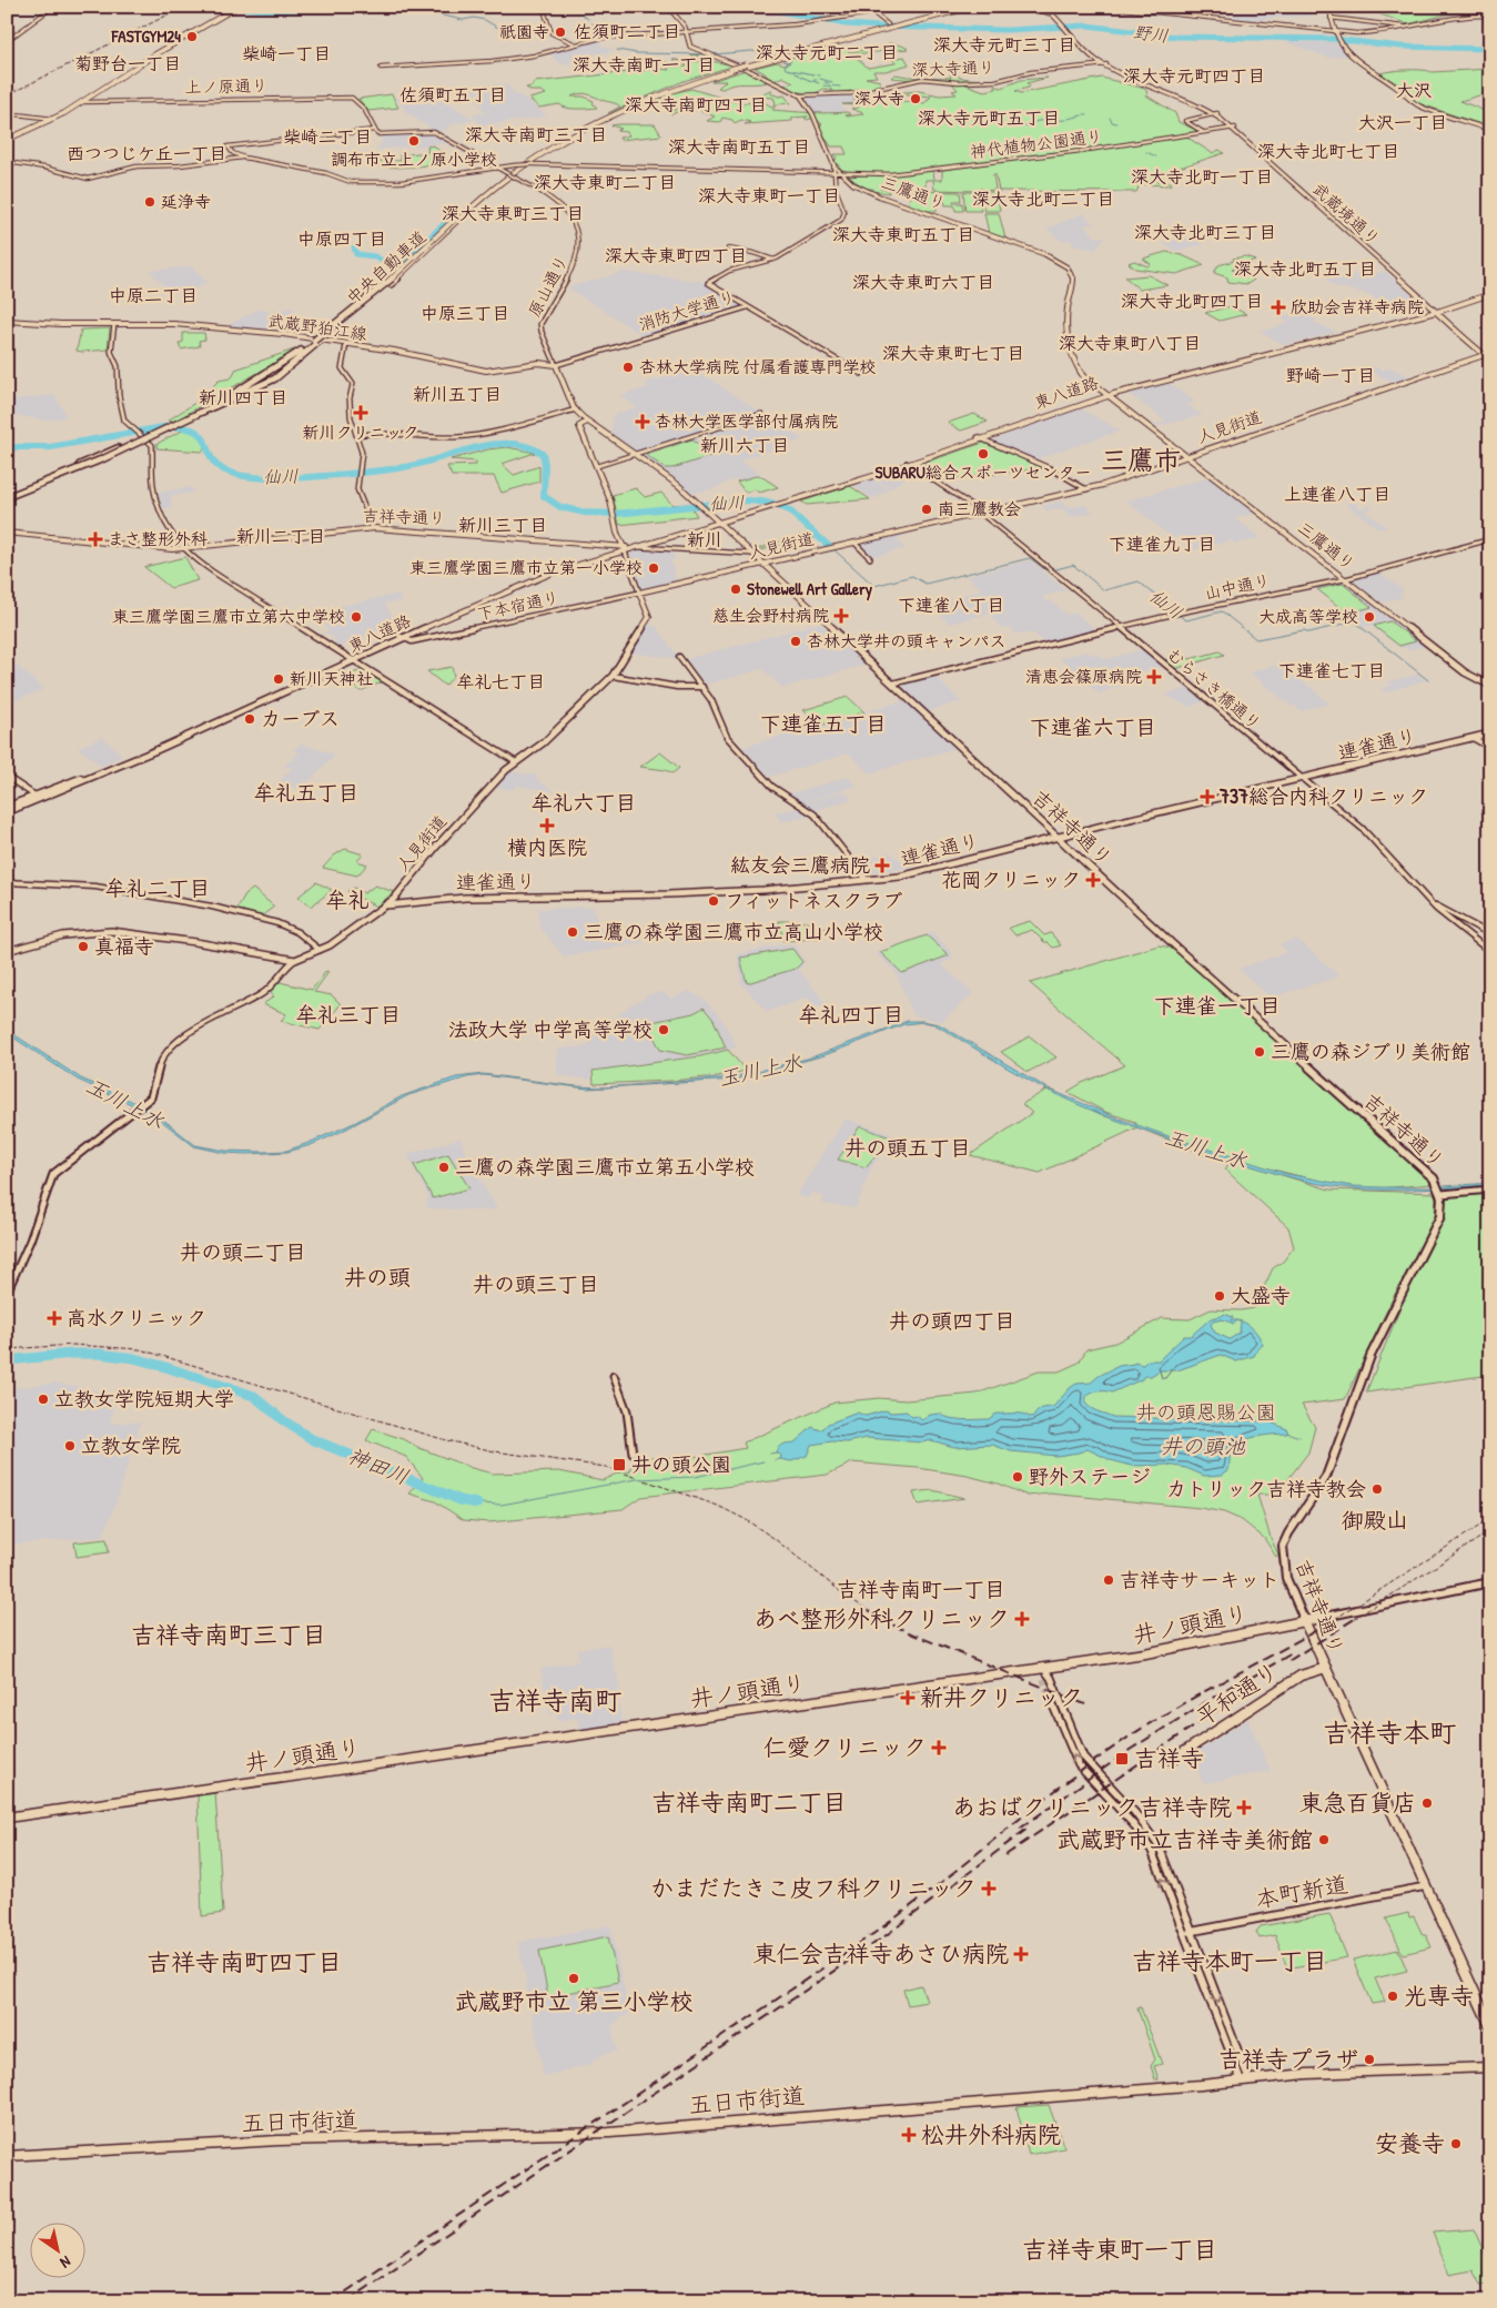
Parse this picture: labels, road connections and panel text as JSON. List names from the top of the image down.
{
  "streets": {
    "highway": ["中央自動車道"],
    "main road": [
      "三鷹通り",
      "武蔵境通り",
      "武蔵野狛江線",
      "東八道路",
      "人見街道",
      "吉祥寺通り",
      "連雀通り",
      "井ノ頭通り",
      "平和通り",
      "五日市街道"
    ],
    "street": [
      "深大寺通り",
      "上ノ原通り",
      "神代植物公園通り",
      "原山通り",
      "消防大学通り",
      "山中通り",
      "下本宿通り",
      "むらさき橋通り",
      "本町新道"
    ]
  },
  "crossings": [
    ["深大寺通り", "三鷹通り"],
    ["深大寺通り", "武蔵境通り"],
    ["上ノ原通り", "原山通り"],
    ["神代植物公園通り", "三鷹通り"],
    ["神代植物公園通り", "武蔵境通り"],
    ["神代植物公園通り", "原山通り"],
    ["神代植物公園通り", "消防大学通り"],
    ["三鷹通り", "消防大学通り"],
    ["三鷹通り", "東八道路"],
    ["三鷹通り", "人見街道"],
    ["三鷹通り", "山中通り"],
    ["武蔵境通り", "東八道路"],
    ["武蔵境通り", "人見街道"],
    ["原山通り", "消防大学通り"],
    ["原山通り", "武蔵野狛江線"],
    ["消防大学通り", "武蔵野狛江線"],
    ["東八道路", "吉祥寺通り"],
    ["東八道路", "下本宿通り"],
    ["東八道路", "むらさき橋通り"],
    ["人見街道", "吉祥寺通り"],
    ["人見街道", "下本宿通り"],
    ["人見街道", "むらさき橋通り"],
    ["人見街道", "連雀通り"],
    ["吉祥寺通り", "山中通り"],
    ["吉祥寺通り", "連雀通り"],
    ["吉祥寺通り", "井ノ頭通り"],
    ["吉祥寺通り", "平和通り"],
    ["吉祥寺通り", "本町新道"],
    ["山中通り", "むらさき橋通り"],
    ["むらさき橋通り", "連雀通り"]
  ],
  "districts": [
    "佐須町二丁目",
    "深大寺元町三丁目",
    "深大寺元町二丁目",
    "柴崎一丁目",
    "菊野台一丁目",
    "深大寺南町一丁目",
    "深大寺元町四丁目",
    "大沢",
    "佐須町五丁目",
    "深大寺南町四丁目",
    "深大寺元町五丁目",
    "大沢一丁目",
    "深大寺南町三丁目",
    "柴崎二丁目",
    "深大寺南町五丁目",
    "深大寺北町七丁目",
    "西つつじケ丘一丁目",
    "深大寺北町一丁目",
    "深大寺東町二丁目",
    "深大寺東町一丁目",
    "深大寺北町二丁目",
    "深大寺東町三丁目",
    "深大寺北町三丁目",
    "深大寺東町五丁目",
    "中原四丁目",
    "深大寺東町四丁目",
    "深大寺北町五丁目",
    "深大寺東町六丁目",
    "中原二丁目",
    "深大寺北町四丁目",
    "中原三丁目",
    "深大寺東町八丁目",
    "深大寺東町七丁目",
    "野崎一丁目",
    "新川五丁目",
    "新川四丁目",
    "新川六丁目",
    "三鷹市",
    "上連雀八丁目",
    "新川三丁目",
    "新川二丁目",
    "新川",
    "下連雀九丁目",
    "下連雀八丁目",
    "下連雀七丁目",
    "牟礼七丁目",
    "下連雀五丁目",
    "下連雀六丁目",
    "牟礼五丁目",
    "牟礼六丁目",
    "牟礼二丁目",
    "牟礼",
    "下連雀一丁目",
    "牟礼三丁目",
    "牟礼四丁目",
    "井の頭五丁目",
    "井の頭二丁目",
    "井の頭",
    "井の頭三丁目",
    "井の頭四丁目",
    "御殿山",
    "吉祥寺南町一丁目",
    "吉祥寺南町三丁目",
    "吉祥寺南町",
    "吉祥寺本町",
    "吉祥寺南町二丁目",
    "吉祥寺本町一丁目",
    "吉祥寺南町四丁目",
    "吉祥寺東町一丁目"
  ],
  "water": [
    "野川",
    "仙川",
    "玉川上水",
    "井の頭池",
    "神田川"
  ],
  "parks": ["井の頭恩賜公園"],
  "places": {
    "other": [
      "祇園寺",
      "FASTGYM24",
      "深大寺",
      "調布市立上ノ原小学校",
      "延浄寺",
      "杏林大学病院 付属看護専門学校",
      "SUBARU総合スポーツセンター",
      "南三鷹教会",
      "東三鷹学園三鷹市立第一小学校",
      "Stonewell Art Gallery",
      "東三鷹学園三鷹市立第六中学校",
      "大成高等学校",
      "杏林大学井の頭キャンパス",
      "新川天神社",
      "カーブス",
      "フィットネスクラブ",
      "三鷹の森学園三鷹市立高山小学校",
      "真福寺",
      "法政大学 中学高等学校",
      "三鷹の森ジブリ美術館",
      "三鷹の森学園三鷹市立第五小学校",
      "大盛寺",
      "立教女学院短期大学",
      "立教女学院",
      "野外ステージ",
      "カトリック吉祥寺教会",
      "吉祥寺サーキット",
      "東急百貨店",
      "武蔵野市立吉祥寺美術館",
      "武蔵野市立 第三小学校",
      "光専寺",
      "吉祥寺プラザ",
      "安養寺"
    ],
    "health": [
      "欣助会吉祥寺病院",
      "新川クリニック",
      "杏林大学医学部付属病院",
      "まさ整形外科",
      "慈生会野村病院",
      "清恵会篠原病院",
      "737総合内科クリニック",
      "横内医院",
      "紘友会三鷹病院",
      "花岡クリニック",
      "高水クリニック",
      "あべ整形外科クリニック",
      "新井クリニック",
      "仁愛クリニック",
      "あおばクリニック吉祥寺院",
      "かまだたきこ皮フ科クリニック",
      "東仁会吉祥寺あさひ病院",
      "松井外科病院"
    ],
    "transit": ["井の頭公園", "吉祥寺"]
  },
  "north": "bottom right"
}
